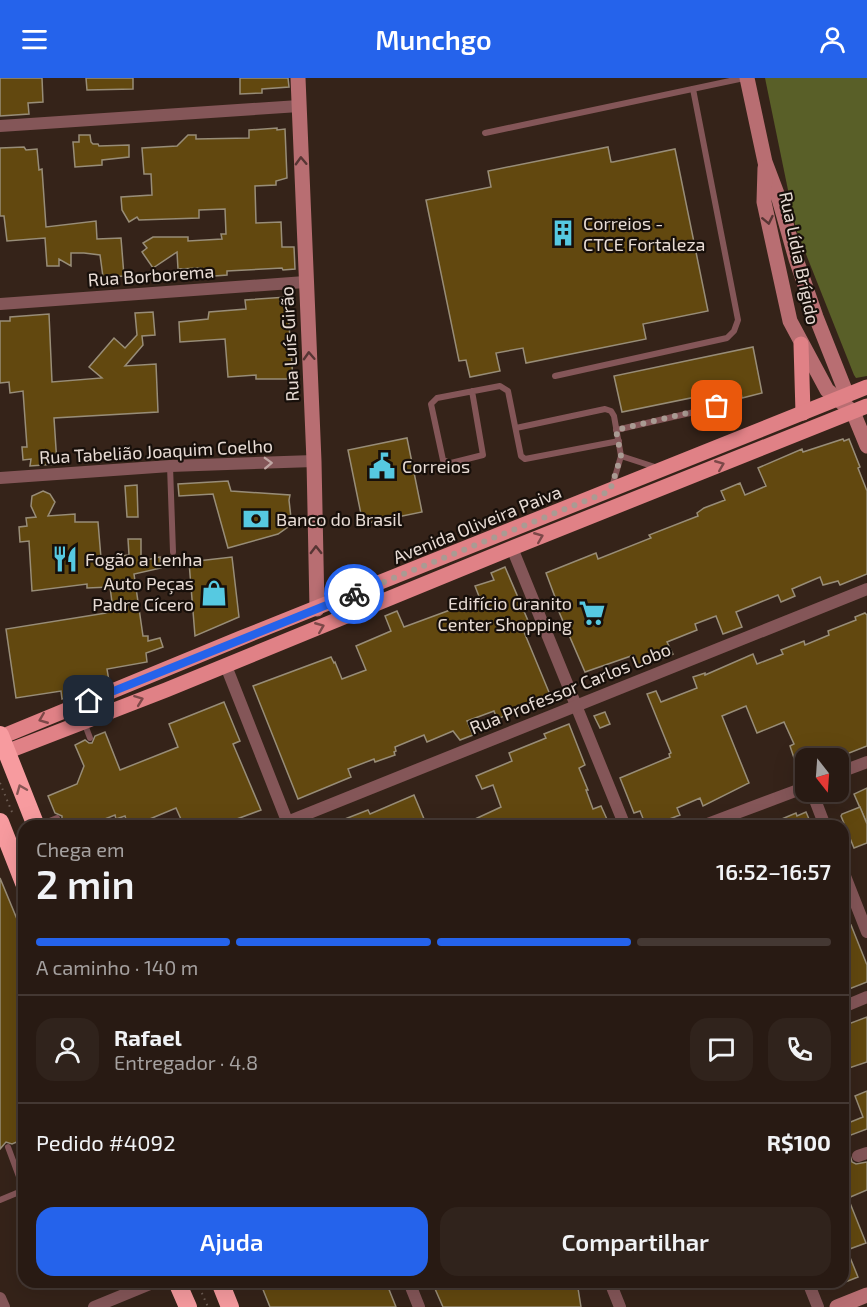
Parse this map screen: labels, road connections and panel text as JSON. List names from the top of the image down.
{
  "streets": {
    "main road": ["Avenida Oliveira Paiva"],
    "street": [
      "Rua Lídia Brígido",
      "Rua Borborema",
      "Rua Luís Girão",
      "Rua Tabelião Joaquim Coelho",
      "Rua Professor Carlos Lobo"
    ]
  },
  "crossings": [
    ["Rua Lídia Brígido", "Avenida Oliveira Paiva"],
    ["Rua Borborema", "Rua Luís Girão"],
    ["Rua Luís Girão", "Rua Tabelião Joaquim Coelho"],
    ["Rua Luís Girão", "Avenida Oliveira Paiva"]
  ],
  "one_way": ["Rua Luís Girão", "Rua Tabelião Joaquim Coelho"],
  "places": {
    "building": ["Correios - CTCE Fortaleza"],
    "public building": ["Correios"],
    "bank": ["Banco do Brasil"],
    "restaurant": ["Fogão a Lenha"],
    "shop": ["Auto Peças Padre Cícero"],
    "supermarket": ["Edifício Granito Center Shopping"]
  },
  "north": "bottom",
  "page": {
    "header": "Munchgo",
    "heading": ["2 min", "Chega em", "16:52–16:57"],
    "panel": [
      "Rafael",
      "Entregador · 4.8",
      "Pedido #4092",
      "R$100"
    ],
    "bar": "A caminho · 140 m",
    "buttons": ["Ajuda", "Compartilhar"]
  }
}
